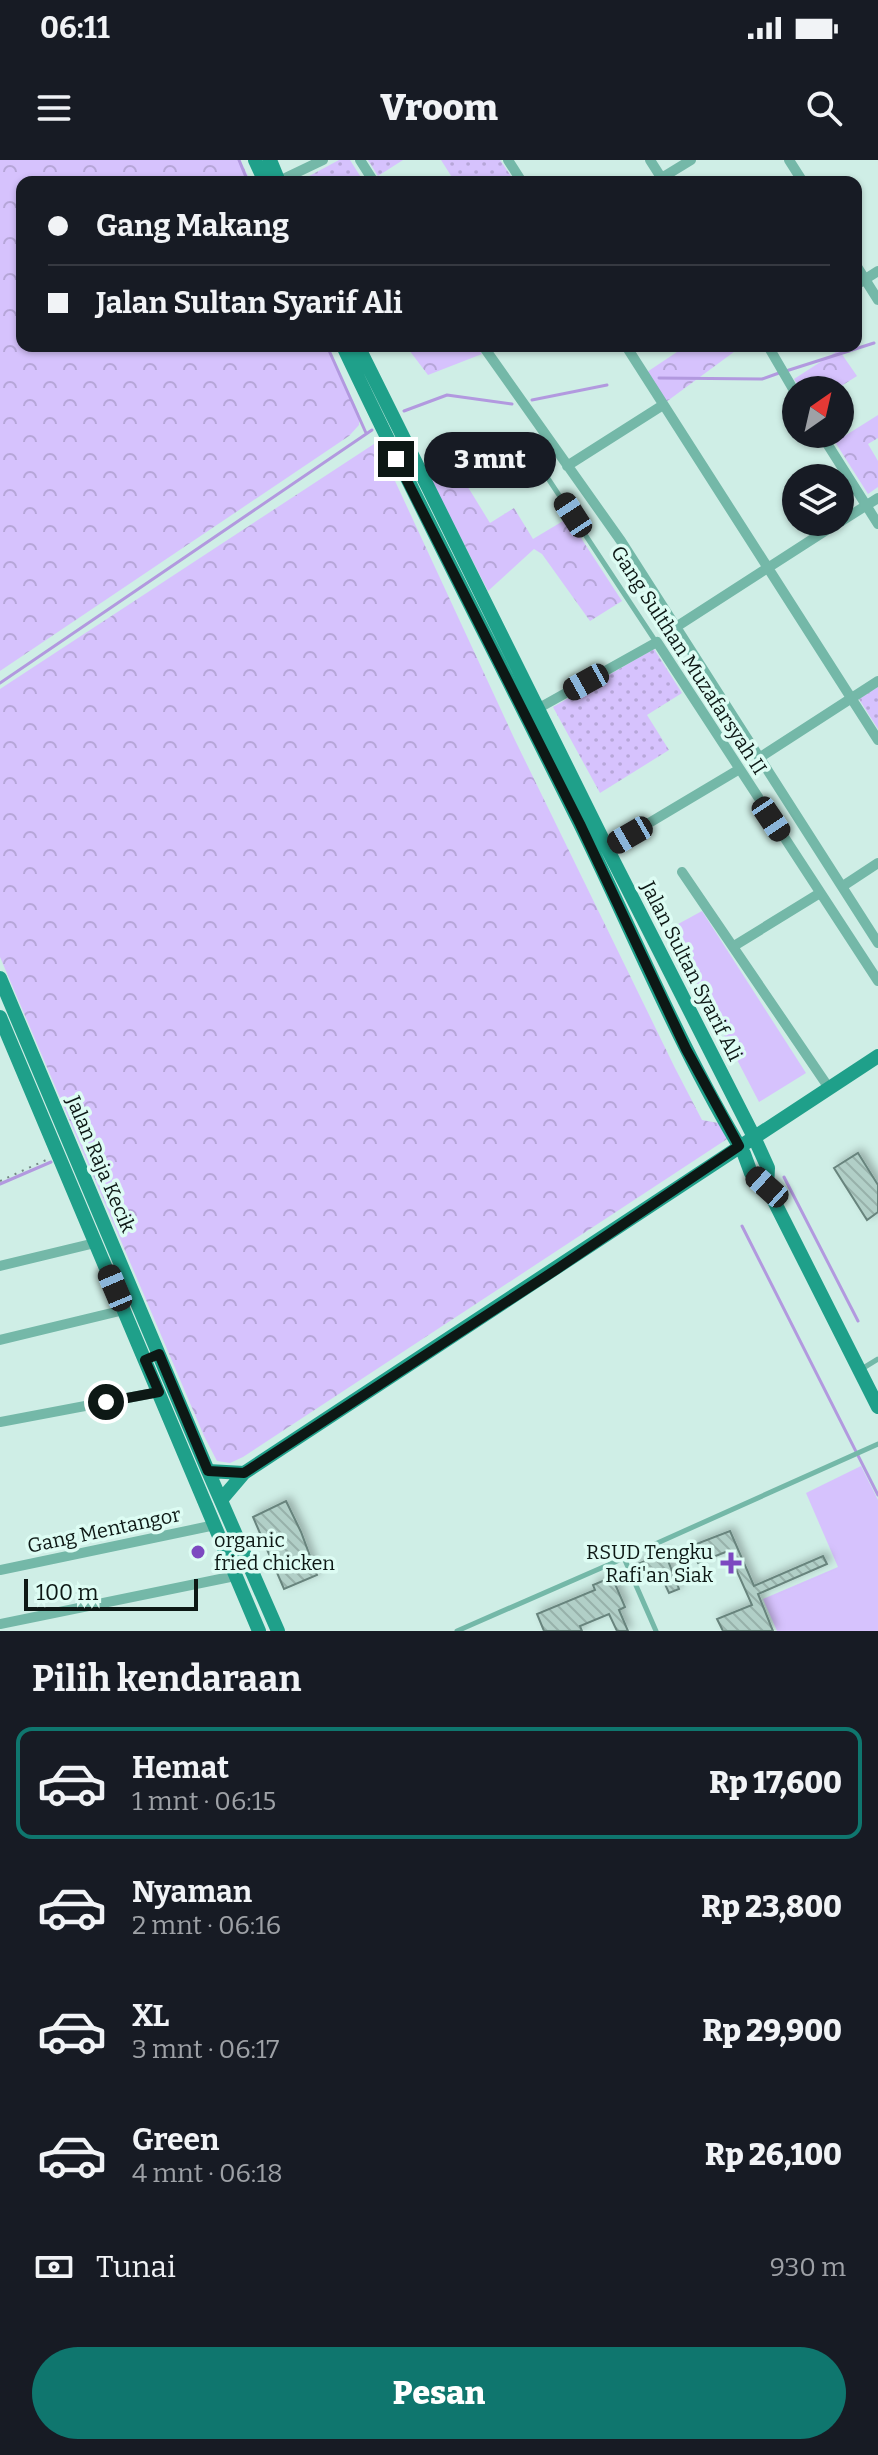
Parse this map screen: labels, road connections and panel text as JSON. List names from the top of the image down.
{
  "streets": {
    "street": [
      "Gang Sulthan Muzafarsyah II",
      "Jalan Sultan Syarif Ali",
      "Jalan Raja Kecik",
      "Gang Mentangor"
    ]
  },
  "crossings": [
    ["Jalan Raja Kecik", "Gang Mentangor"]
  ],
  "places": {
    "other": ["organic fried chicken"],
    "health": ["RSUD Tengku Rafi'an Siak"]
  },
  "scale_bar": "100 m",
  "north": "top right",
  "page": {
    "status": "06:11",
    "header": "Vroom",
    "banner": ["Gang Makang", "Jalan Sultan Syarif Ali"],
    "bubble": "3 mnt",
    "scale": "100 m",
    "heading": "Pilih kendaraan",
    "list": [
      {
        "name": "Hemat",
        "note": "1 mnt · 06:15",
        "value": "Rp 17,600"
      },
      {
        "name": "Nyaman",
        "note": "2 mnt · 06:16",
        "value": "Rp 23,800"
      },
      {
        "name": "XL",
        "note": "3 mnt · 06:17",
        "value": "Rp 29,900"
      },
      {
        "name": "Green",
        "note": "4 mnt · 06:18",
        "value": "Rp 26,100"
      }
    ],
    "pay": ["Tunai", "930 m"],
    "buttons": "Pesan"
  }
}
